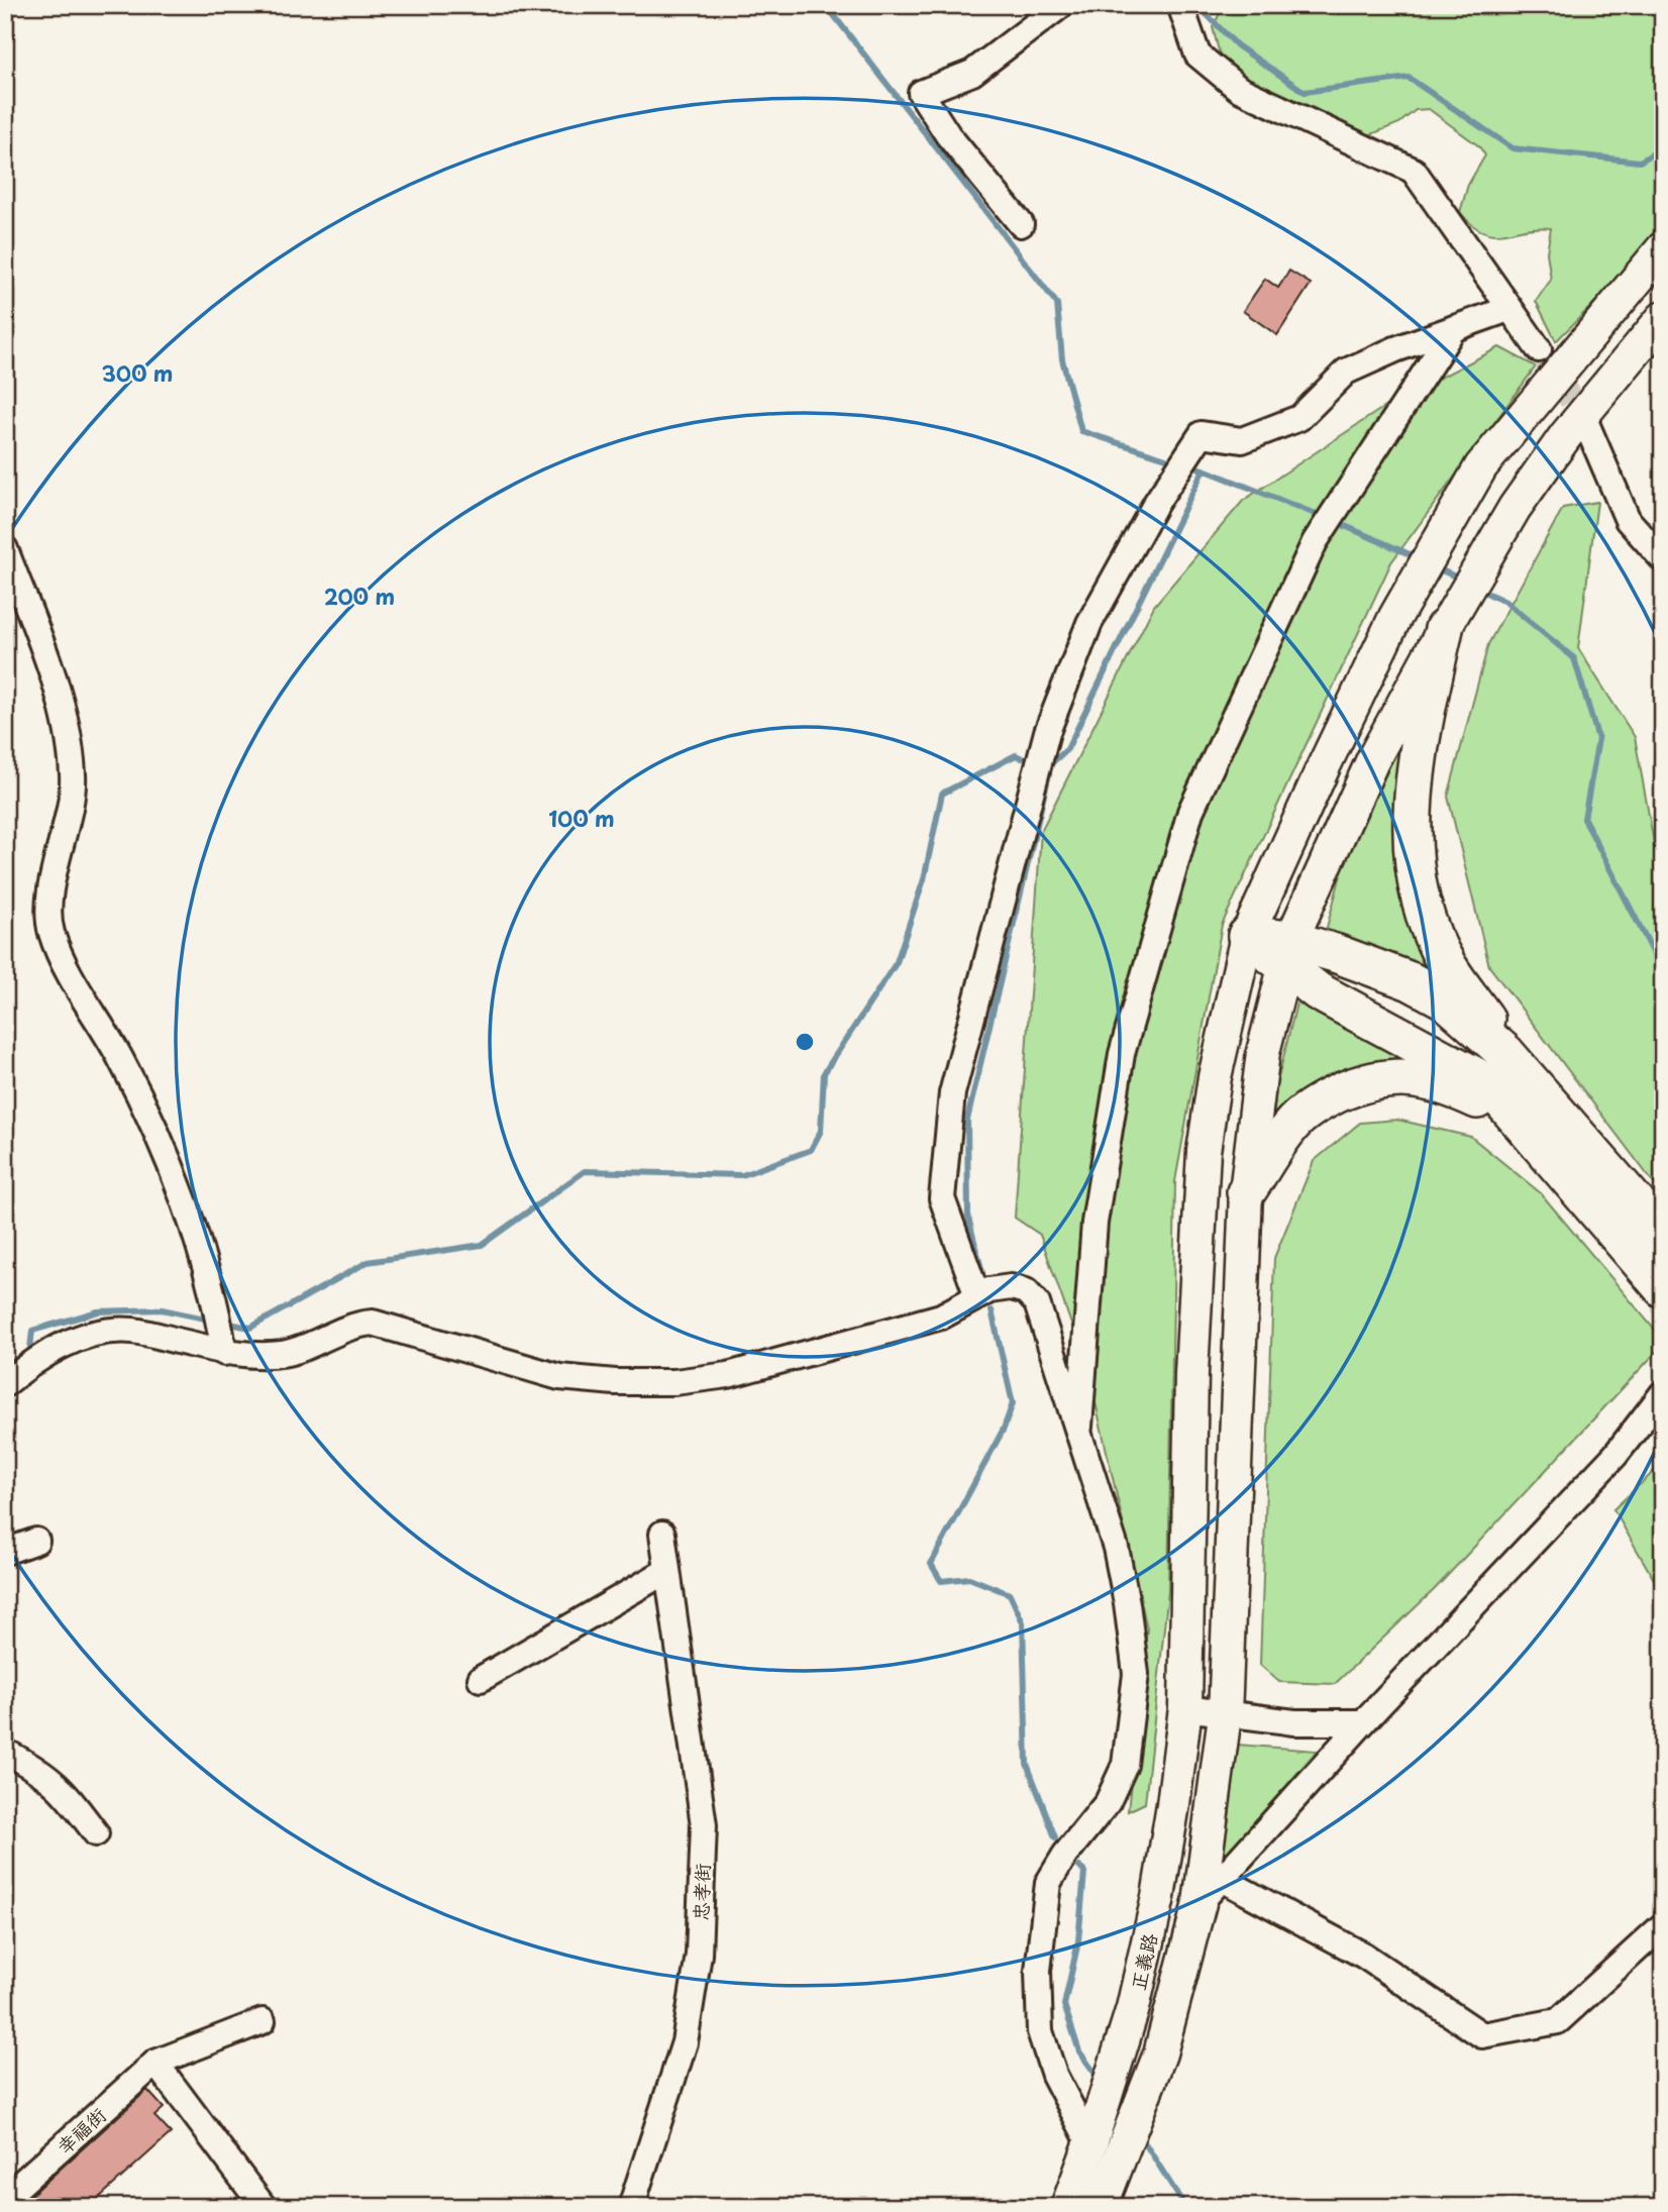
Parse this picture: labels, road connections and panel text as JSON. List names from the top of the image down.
{
  "streets": {
    "main road": ["正義路"],
    "street": ["忠孝街", "幸福街"]
  },
  "rings": ["300 m", "200 m", "100 m"]
}
